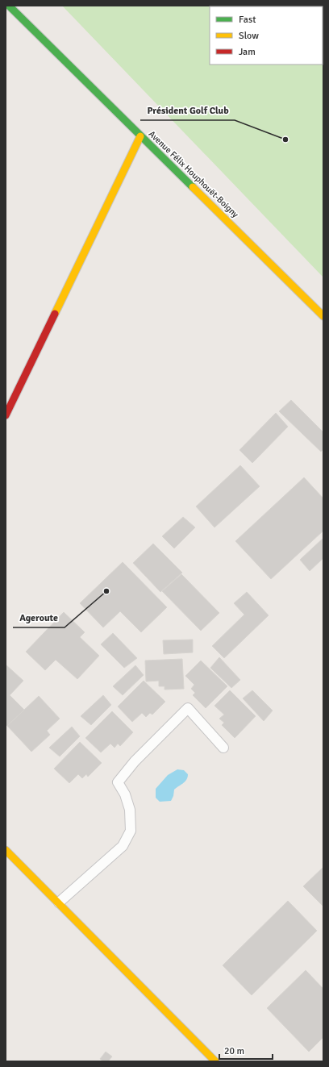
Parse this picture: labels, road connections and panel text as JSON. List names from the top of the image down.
{
  "streets": {
    "main road": ["Avenue Félix Houphouët-Boigny"]
  },
  "places": ["Président Golf Club", "Ageroute"],
  "legend": ["Fast", "Slow", "Jam"],
  "scale_bar": "20 m"
}
